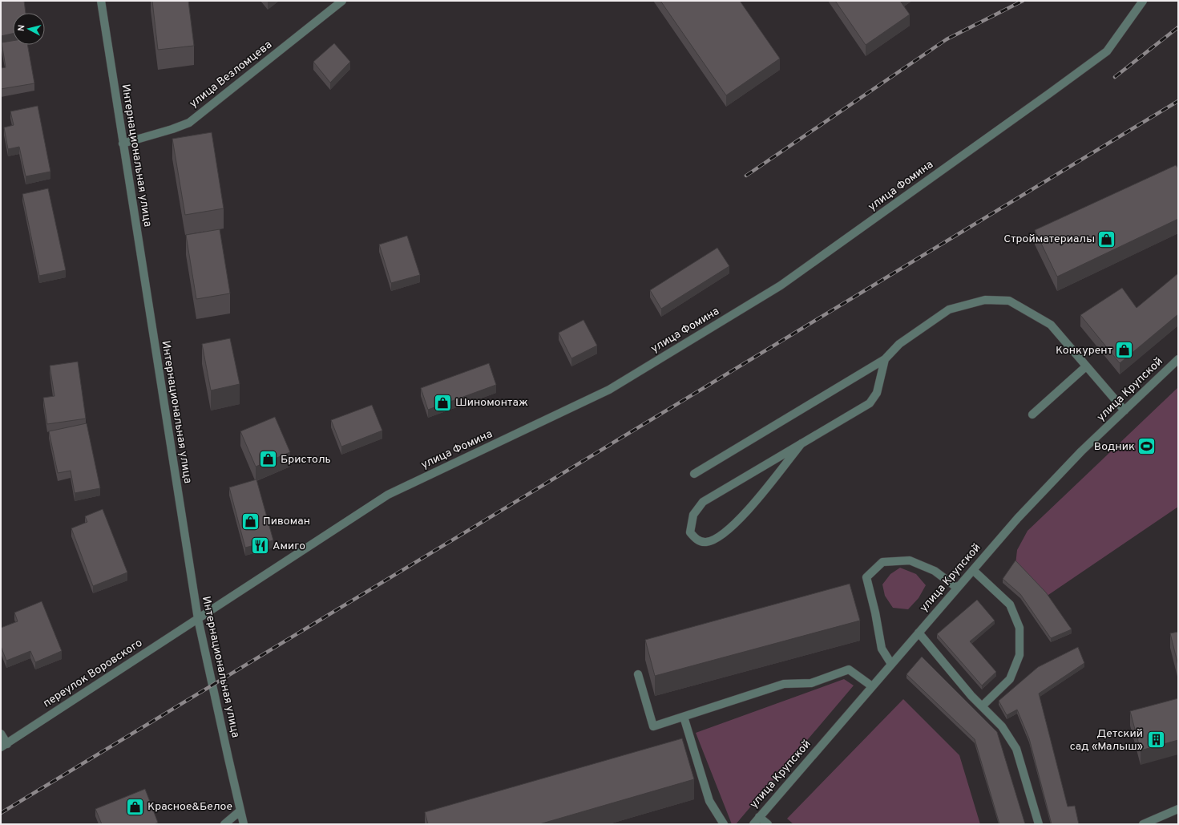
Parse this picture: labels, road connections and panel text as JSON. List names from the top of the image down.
{
  "streets": {
    "street": [
      "улица Везломцева",
      "Интернациональная улица",
      "улица Фомина",
      "улица Крупской",
      "переулок Воровского"
    ]
  },
  "crossings": [
    ["улица Везломцева", "Интернациональная улица"],
    ["Интернациональная улица", "улица Фомина"],
    ["Интернациональная улица", "переулок Воровского"],
    ["улица Фомина", "переулок Воровского"]
  ],
  "places": {
    "shop": [
      "Стройматериалы",
      "Конкурент",
      "Шиномонтаж",
      "Бристоль",
      "Пивоман",
      "Красное&Белое"
    ],
    "sports": ["Водник"],
    "restaurant": ["Амиго"],
    "building": ["Детский сад «Малыш»"]
  },
  "north": "left"
}
